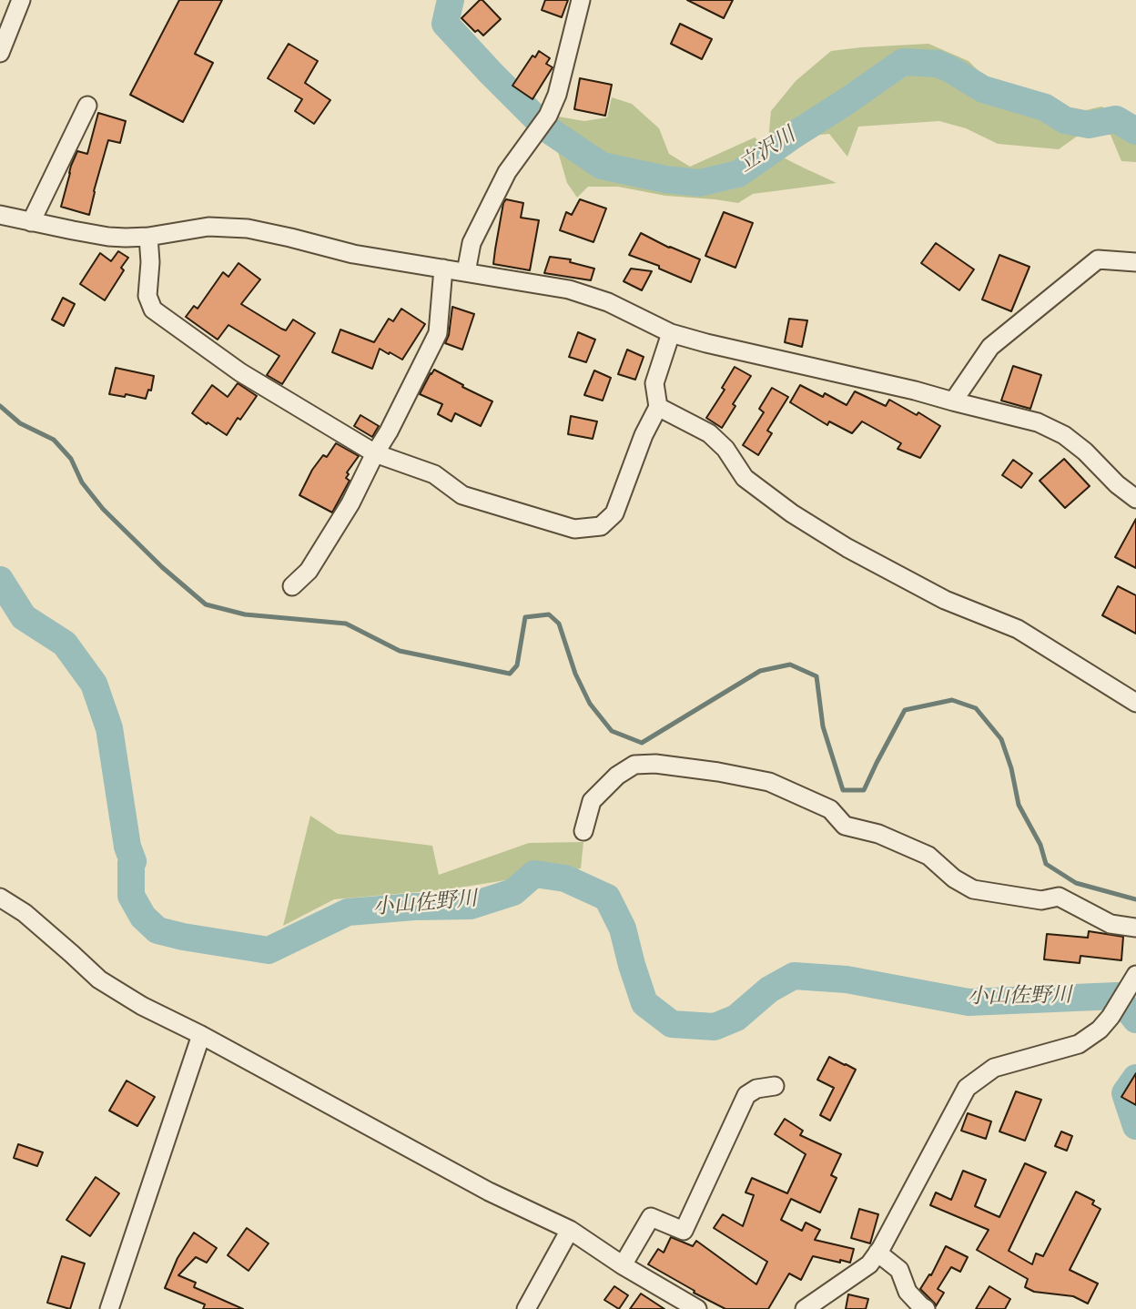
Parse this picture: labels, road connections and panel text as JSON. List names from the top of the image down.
{
  "water": ["立沢川", "小山佐野川"]
}
